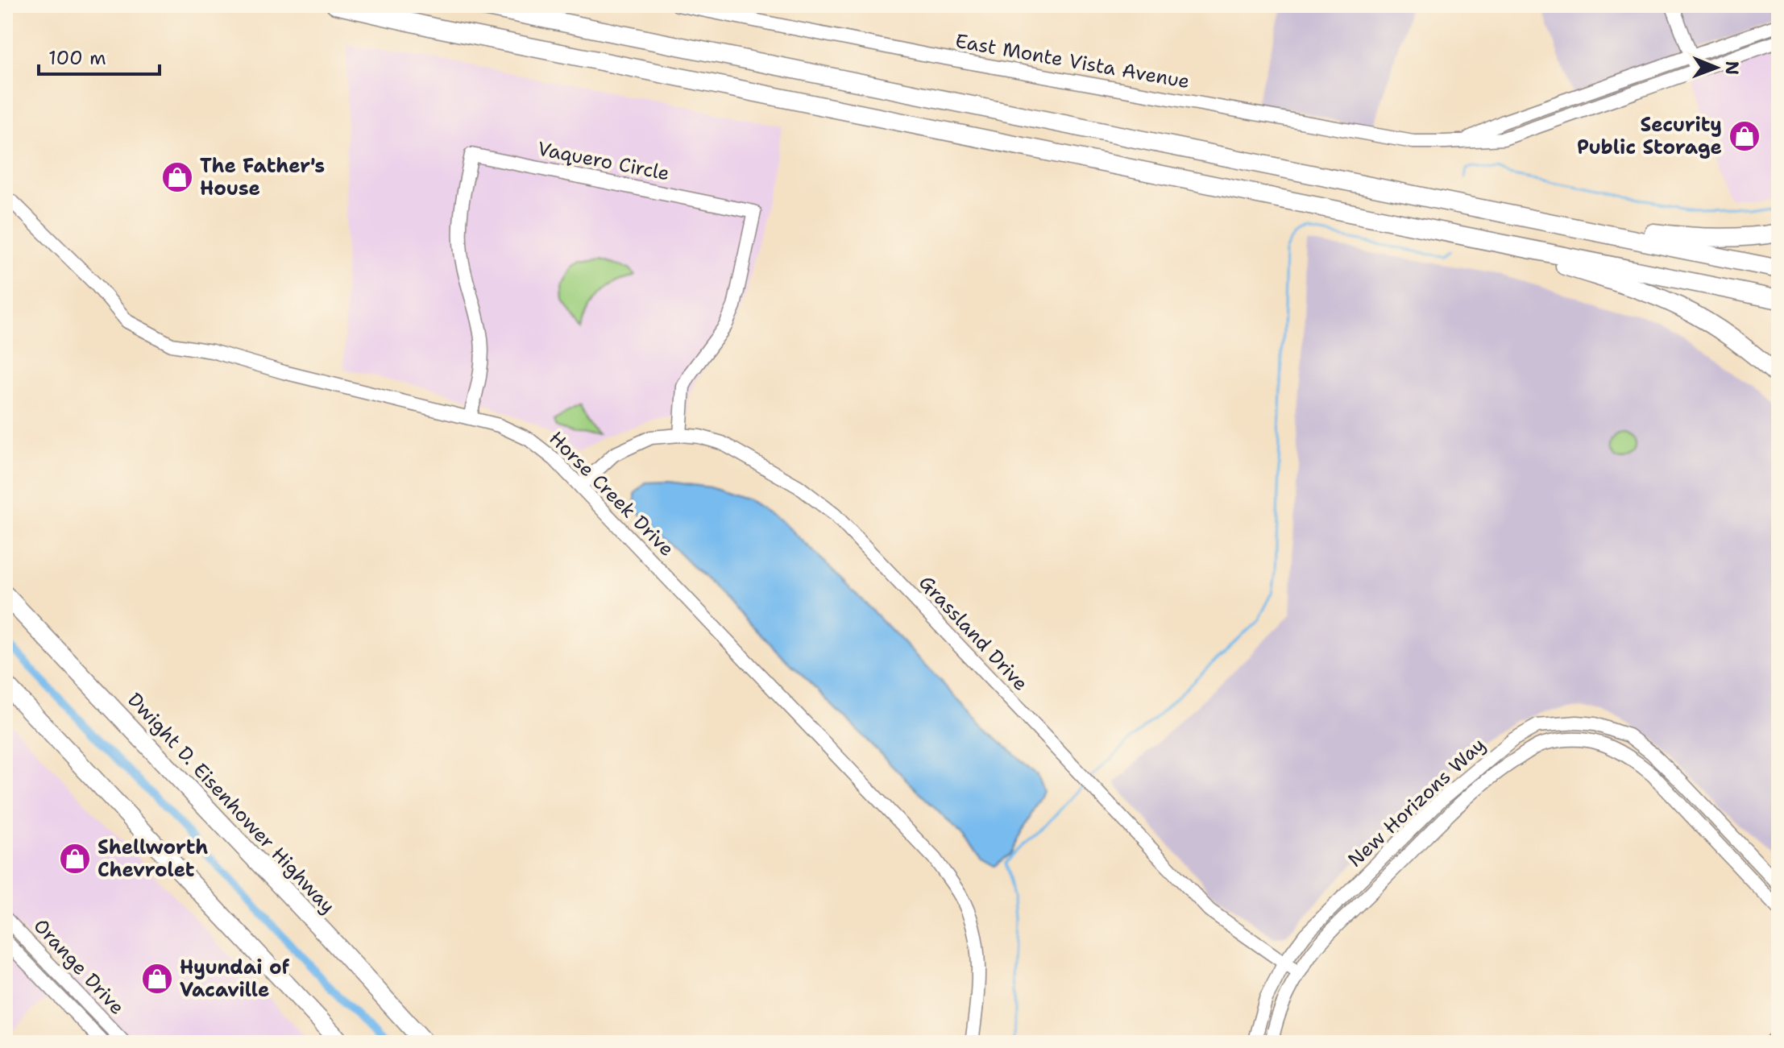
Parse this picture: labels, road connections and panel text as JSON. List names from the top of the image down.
{
  "streets": {
    "highway": ["Dwight D. Eisenhower Highway"],
    "street": [
      "East Monte Vista Avenue",
      "Vaquero Circle",
      "Horse Creek Drive",
      "Grassland Drive",
      "New Horizons Way",
      "Orange Drive"
    ]
  },
  "crossings": [
    ["Vaquero Circle", "Horse Creek Drive"],
    ["Vaquero Circle", "Grassland Drive"],
    ["Horse Creek Drive", "Grassland Drive"],
    ["Grassland Drive", "New Horizons Way"]
  ],
  "places": {
    "shop": [
      "Security Public Storage",
      "The Father's House",
      "Shellworth Chevrolet",
      "Hyundai of Vacaville"
    ]
  },
  "scale_bar": "100 m",
  "north": "right"
}
